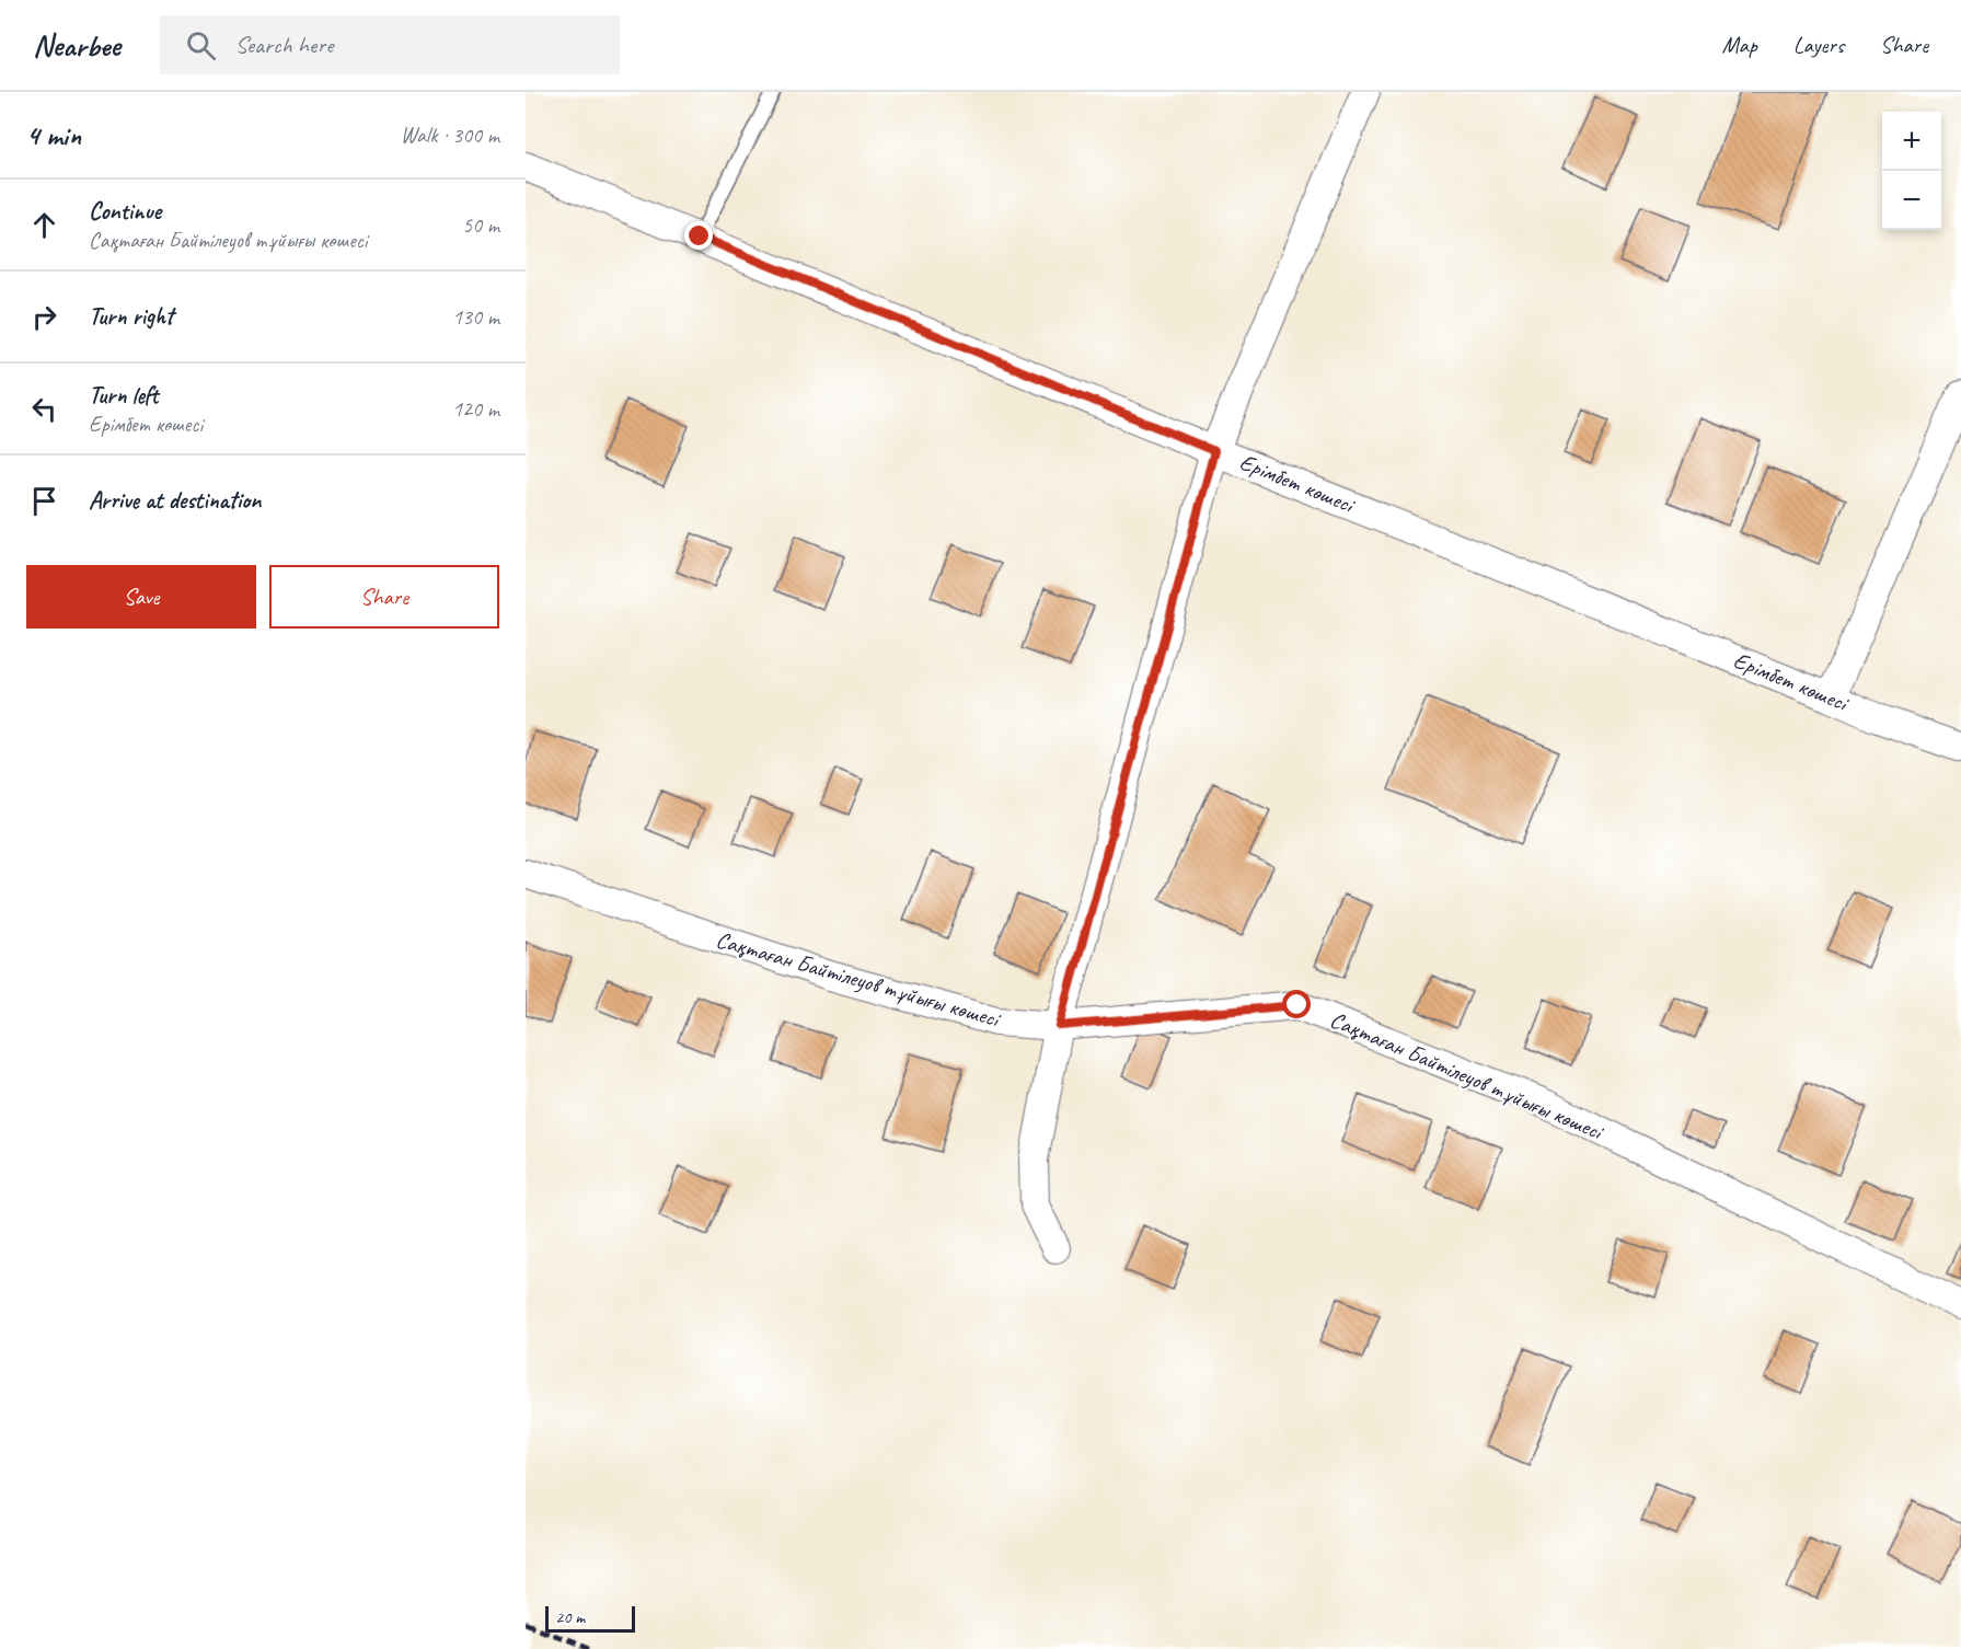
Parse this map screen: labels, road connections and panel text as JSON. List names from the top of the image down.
{
  "streets": {
    "street": ["Ерімбет көшесі", "Сақтаған Байтілеуов тұйығы көшесі"]
  },
  "scale_bar": "20 m",
  "page": {
    "header": "Nearbee",
    "search": "Search here",
    "nav": ["Map", "Layers", "Share"],
    "heading": ["4 min", "Walk · 300 m"],
    "map_buttons": ["+", "−"],
    "list": [
      ["Continue", "Сақтаған Байтілеуов тұйығы көшесі", "50 m"],
      ["Turn right", "130 m"],
      ["Turn left", "Ерімбет көшесі", "120 m"],
      "Arrive at destination"
    ],
    "buttons": ["Save", "Share"],
    "scale": "20 m"
  }
}
